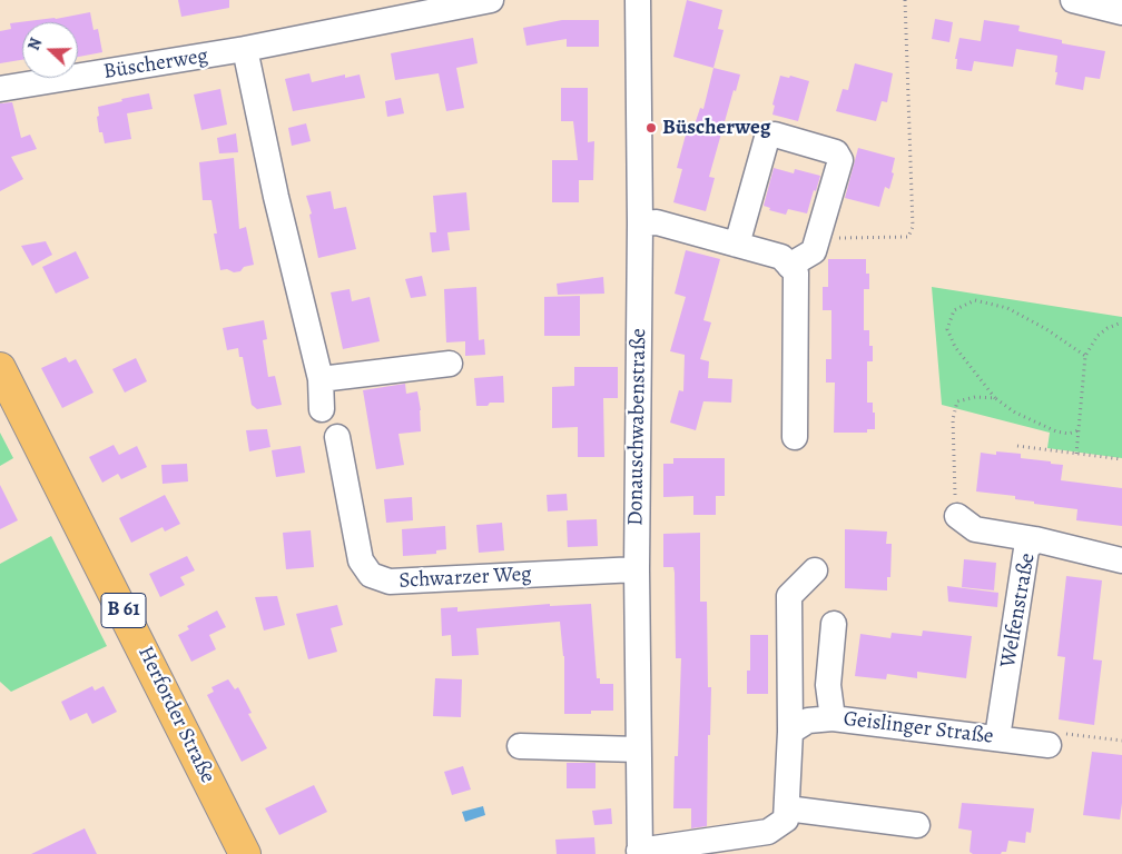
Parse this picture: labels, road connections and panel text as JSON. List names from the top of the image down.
{
  "streets": {
    "main road": ["B 61", "Herforder Straße"],
    "street": [
      "Büscherweg",
      "Donauschwabenstraße",
      "Schwarzer Weg",
      "Welfenstraße",
      "Geislinger Straße"
    ]
  },
  "crossings": [
    ["Donauschwabenstraße", "Schwarzer Weg"],
    ["Welfenstraße", "Geislinger Straße"]
  ],
  "places": ["Büscherweg"],
  "north": "left"
}
